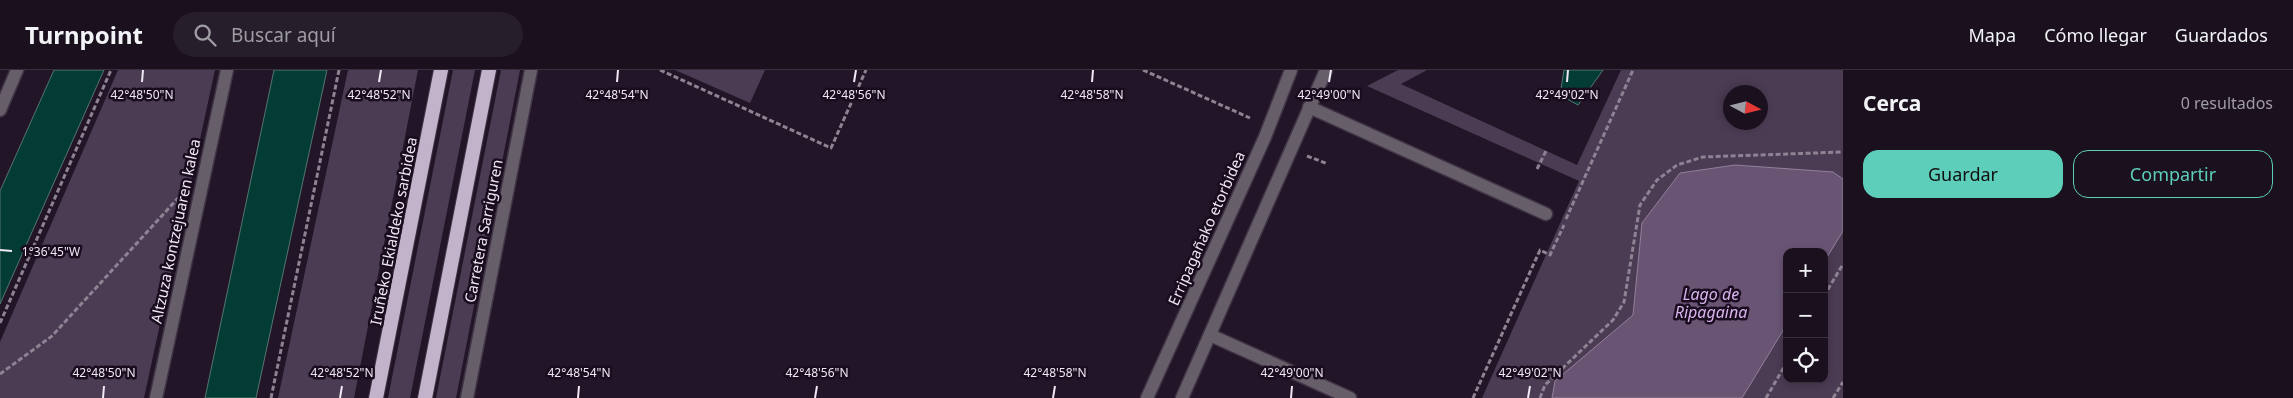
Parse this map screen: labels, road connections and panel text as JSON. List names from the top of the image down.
{
  "streets": {
    "highway": ["Iruñeko Ekialdeko sarbidea"],
    "street": ["Erripagañako etorbidea", "Altzuza kontzejuaren kalea", "Carretera Sarriguren"]
  },
  "water": ["Lago de Ripagaina"],
  "north": "right",
  "page": {
    "header": "Turnpoint",
    "search": "Buscar aquí",
    "nav": ["Mapa", "Cómo llegar", "Guardados"],
    "heading": ["Cerca", "0 resultados"],
    "buttons": ["Guardar", "Compartir"],
    "map_buttons": ["+", "−"]
  },
  "coordinates": [
    "42°48'50\"N",
    "42°48'52\"N",
    "42°48'54\"N",
    "42°48'56\"N",
    "42°48'58\"N",
    "42°49'00\"N",
    "42°49'02\"N",
    "1°36'45\"W"
  ]
}
